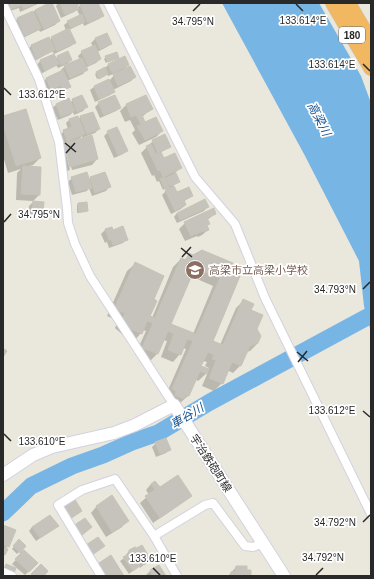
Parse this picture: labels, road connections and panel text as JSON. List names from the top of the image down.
{
  "streets": {
    "highway": ["180"],
    "main road": ["宇治鉄砲町線"]
  },
  "water": ["高梁川", "車谷川"],
  "places": {
    "school or university": ["高梁市立高梁小学校"]
  },
  "coordinates": [
    "133.614°E",
    "34.795°N",
    "133.612°E",
    "34.793°N",
    "133.610°E",
    "34.792°N"
  ]
}
